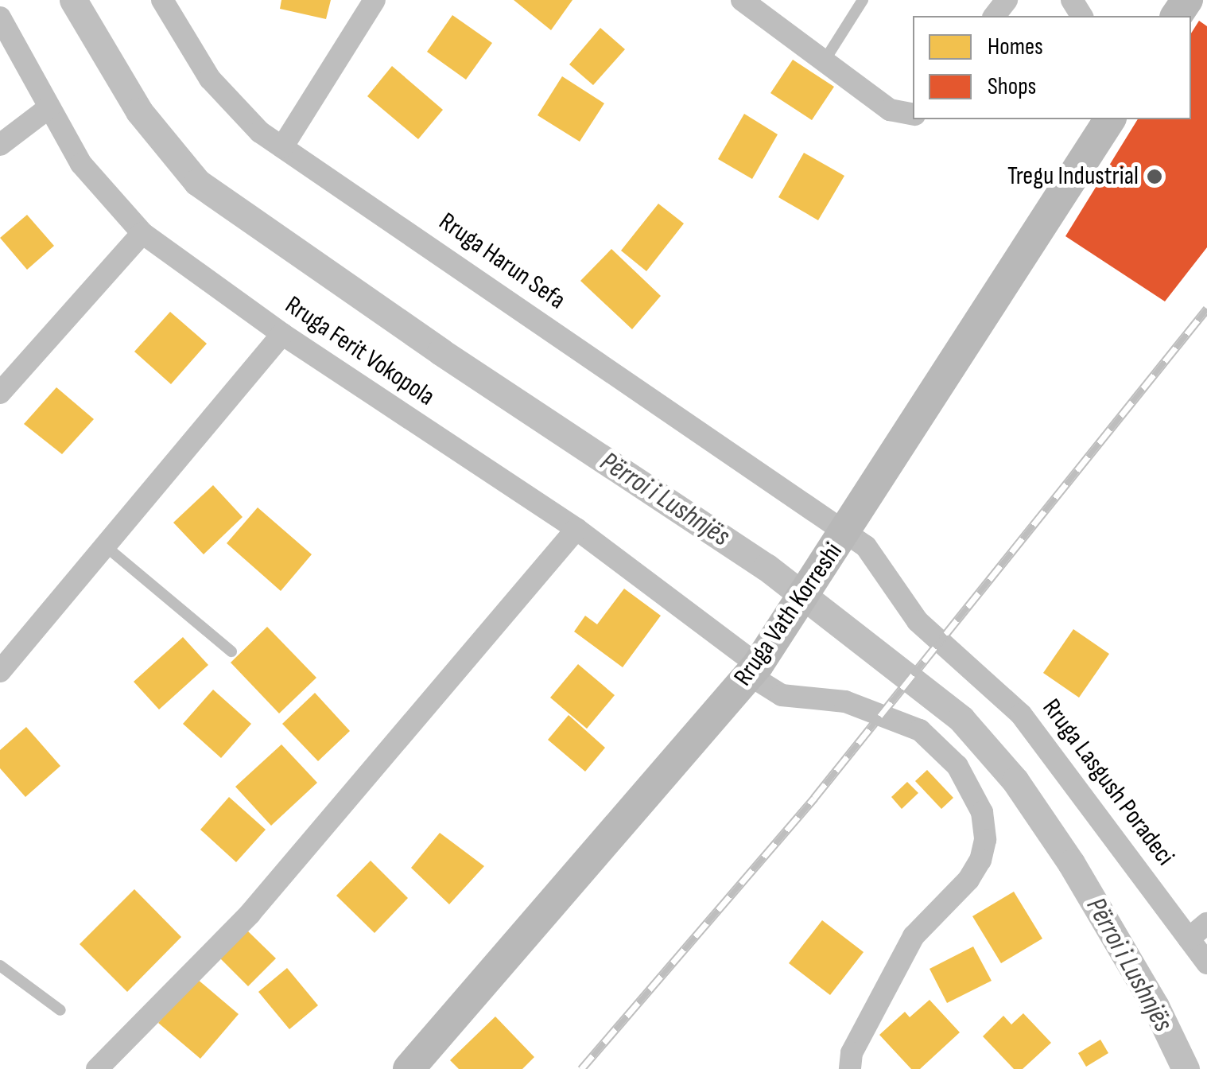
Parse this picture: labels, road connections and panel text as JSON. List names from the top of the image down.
{
  "streets": {
    "main road": ["Rruga Vath Korreshi"],
    "street": ["Rruga Harun Sefa", "Rruga Ferit Vokopola", "Rruga Lasgush Poradeci"]
  },
  "crossings": [
    ["Rruga Harun Sefa", "Rruga Vath Korreshi"],
    ["Rruga Harun Sefa", "Rruga Lasgush Poradeci"],
    ["Rruga Ferit Vokopola", "Rruga Vath Korreshi"]
  ],
  "water": ["Përroi i Lushnjës"],
  "places": ["Tregu Industrial"],
  "legend": ["Homes", "Shops"]
}
